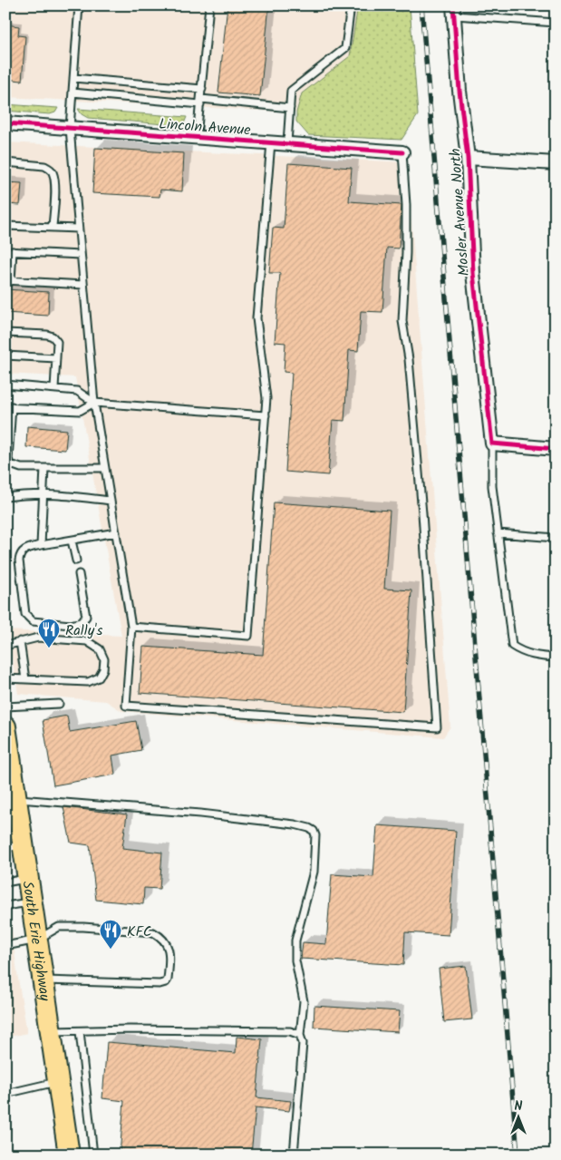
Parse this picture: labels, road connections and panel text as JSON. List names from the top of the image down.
{
  "streets": {
    "main road": ["South Erie Highway"],
    "street": ["Lincoln Avenue", "Mosler Avenue North"]
  },
  "places": {
    "restaurant": ["Rally's", "KFC"]
  },
  "north": "top"
}
